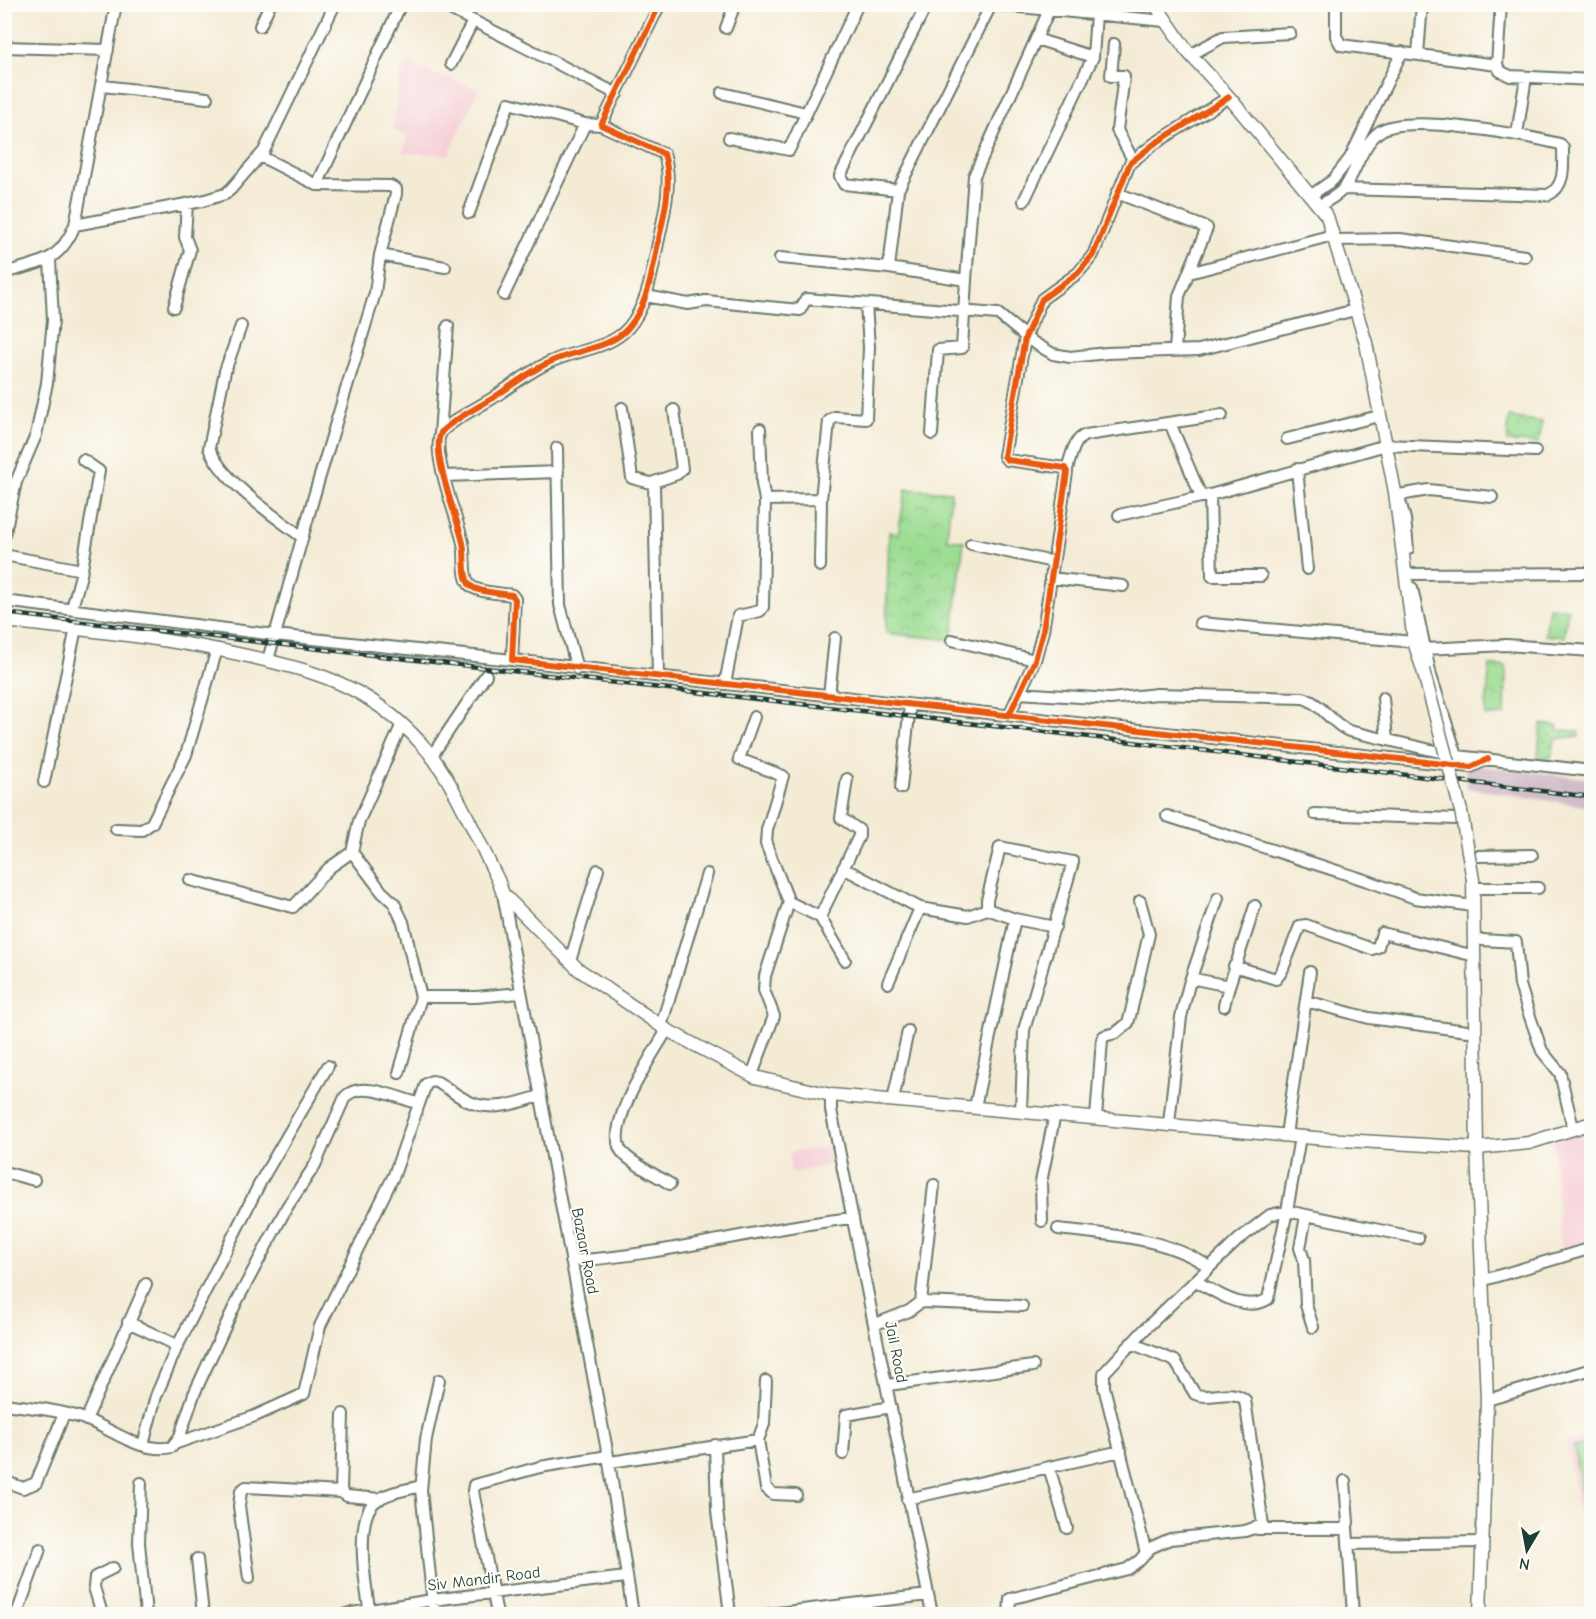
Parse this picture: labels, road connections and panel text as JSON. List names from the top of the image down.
{
  "streets": {
    "street": ["Bazaar Road", "Jail Road", "Siv Mandir Road"]
  },
  "crossings": [
    ["Bazaar Road", "Siv Mandir Road"]
  ],
  "north": "bottom"
}
